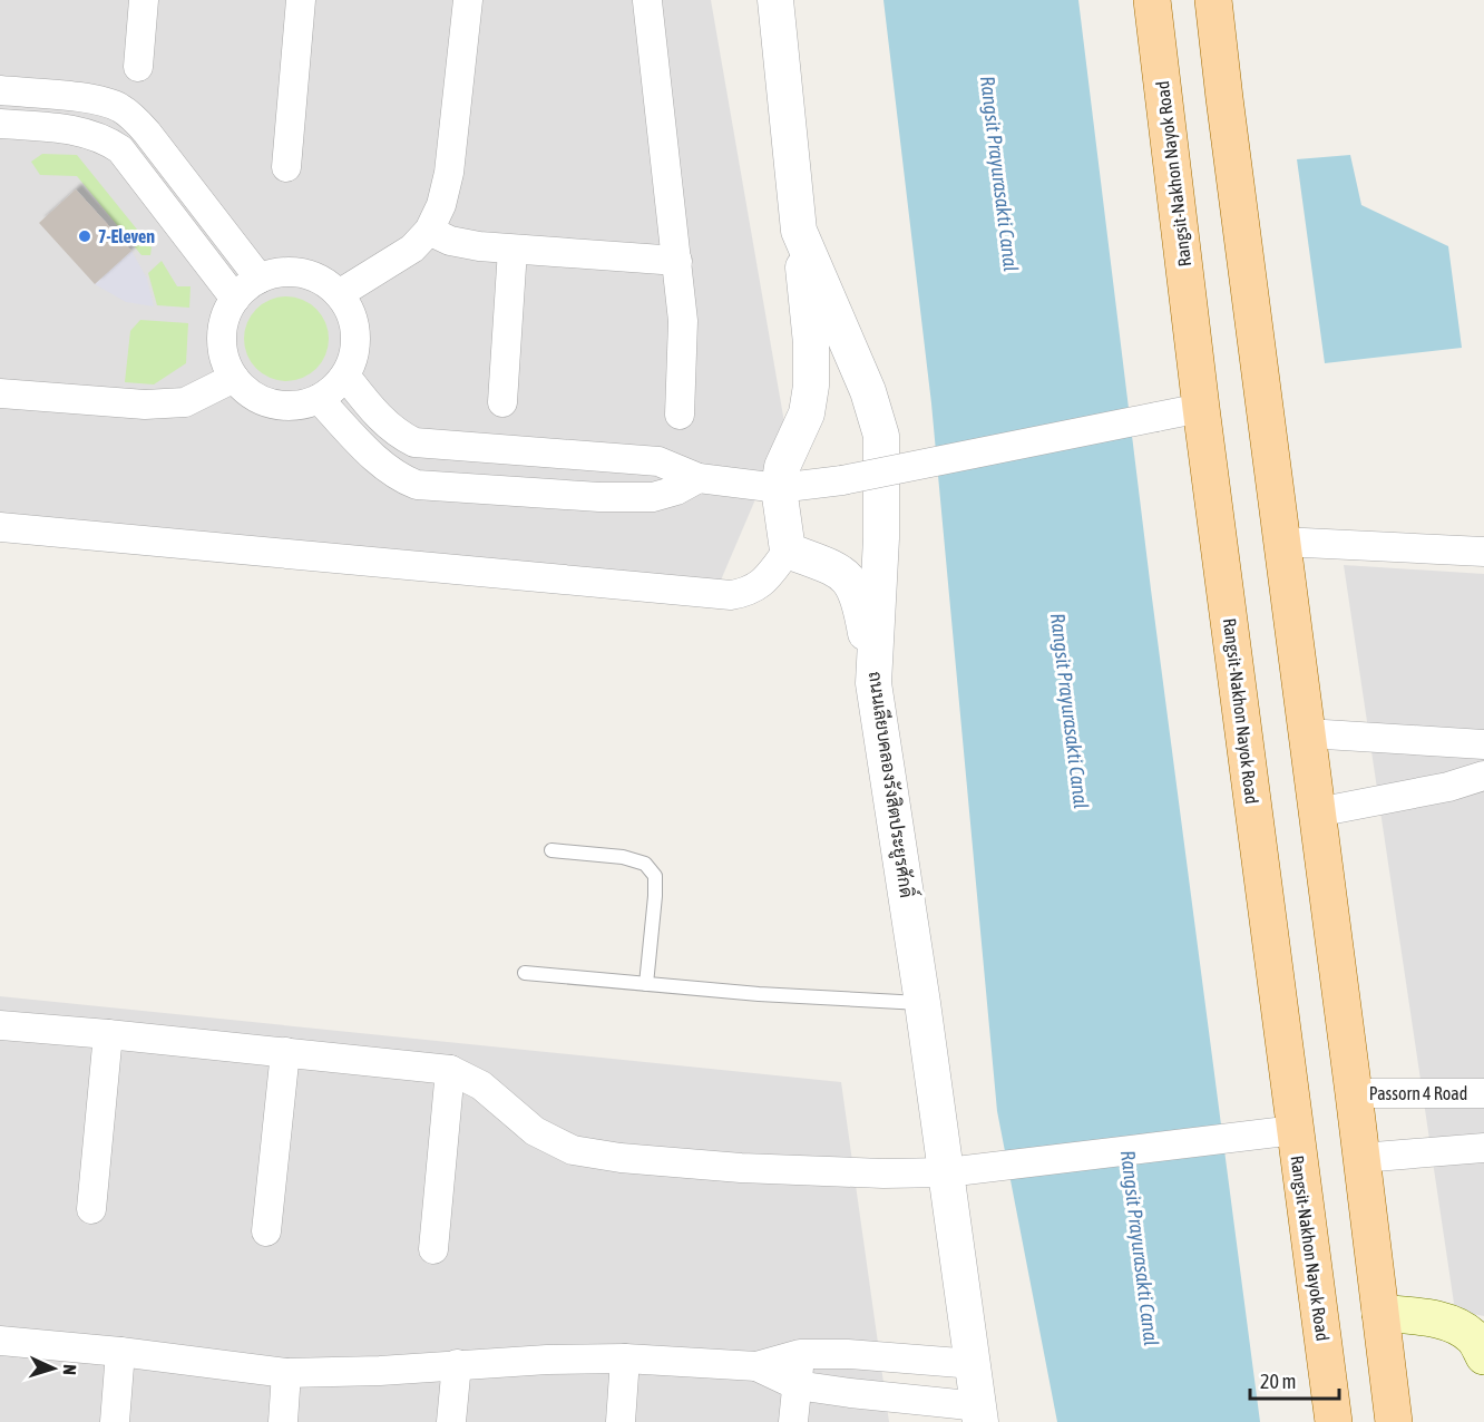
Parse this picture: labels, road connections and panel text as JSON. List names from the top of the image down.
{
  "streets": {
    "main road": ["Rangsit-Nakhon Nayok Road"],
    "street": ["ถนนเลียบคลองรังสิตประยูรศักดิ์", "Passorn 4 Road"]
  },
  "water": ["Rangsit Prayurasakti Canal"],
  "places": ["7-Eleven"],
  "scale_bar": "20 m",
  "north": "right"
}
